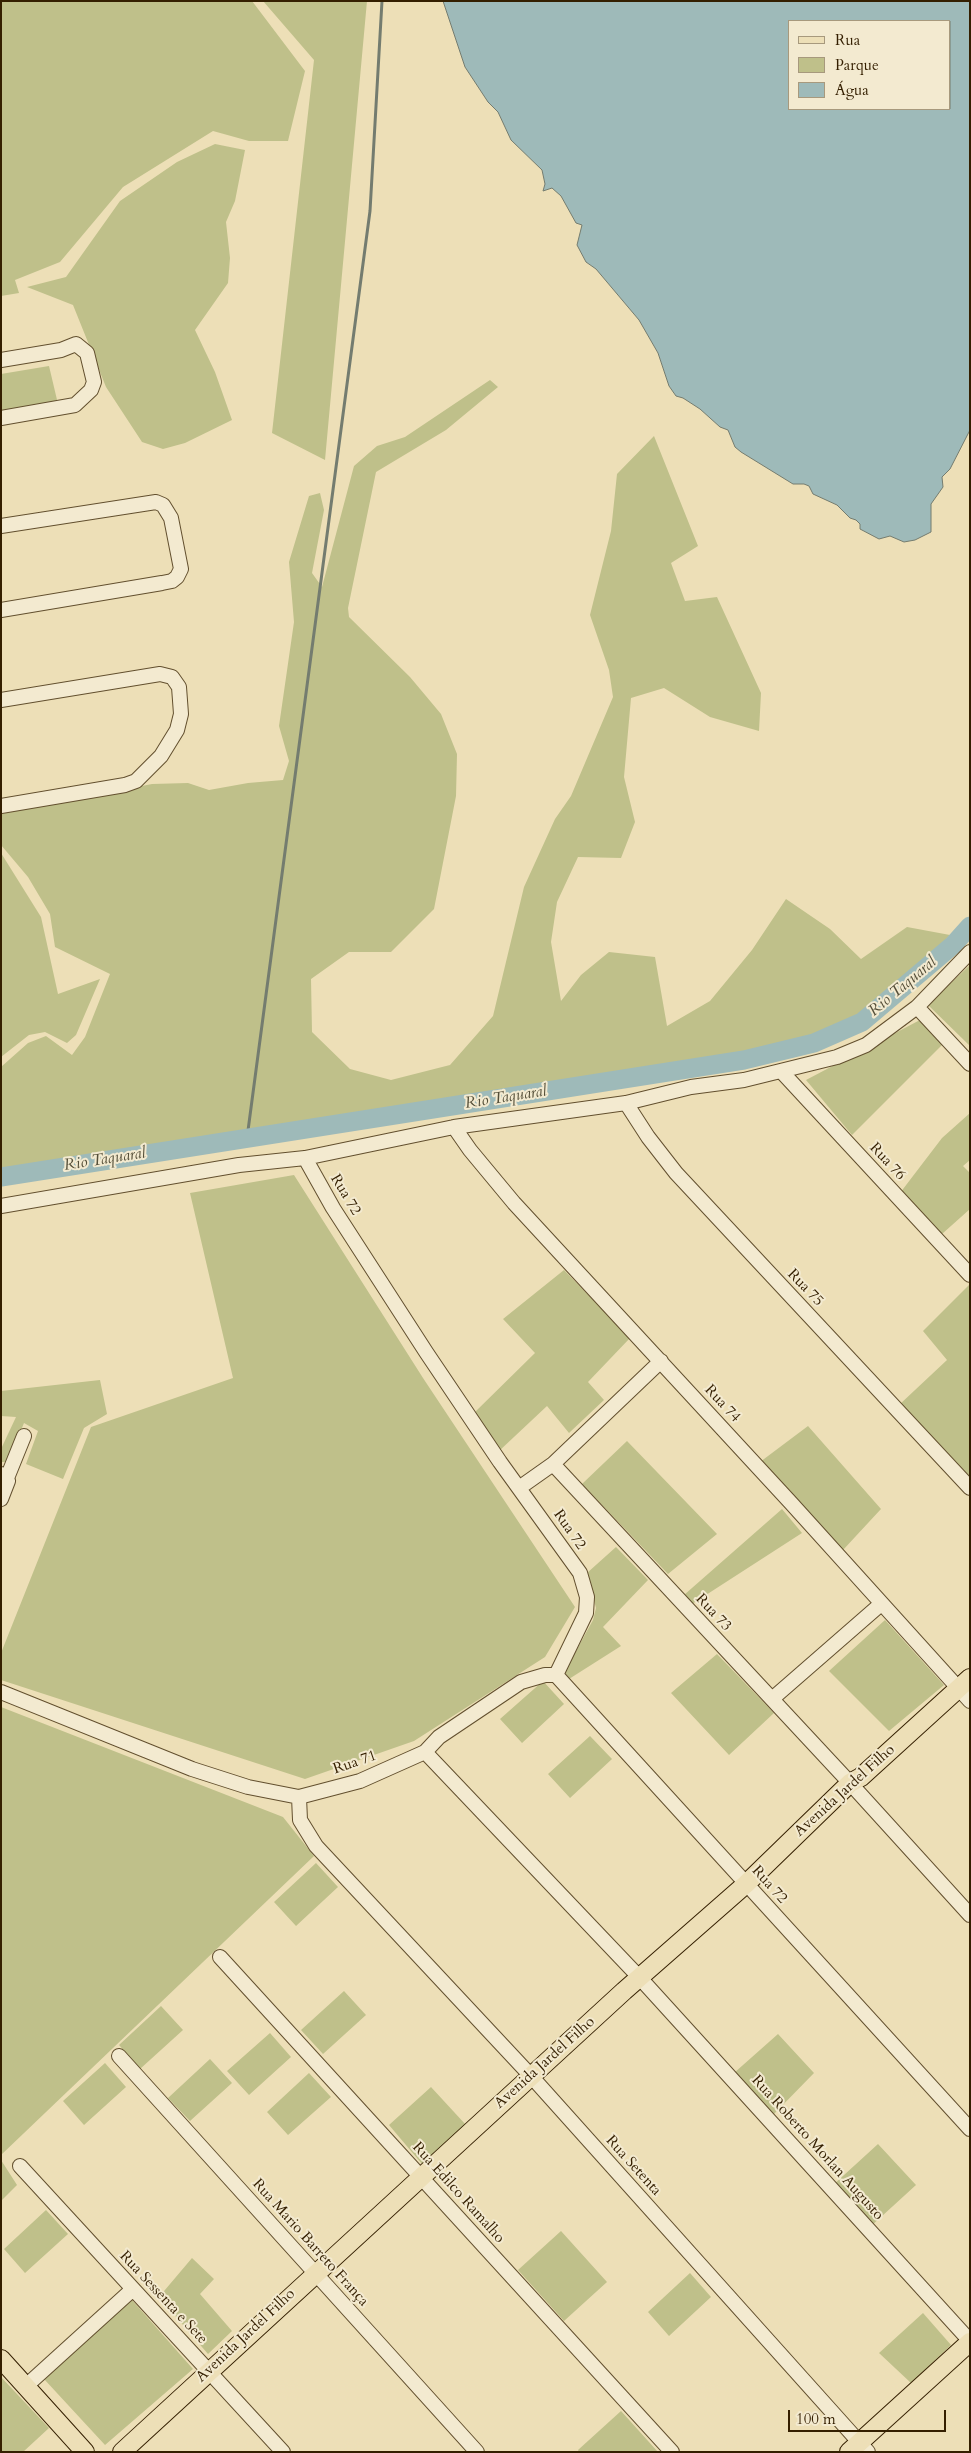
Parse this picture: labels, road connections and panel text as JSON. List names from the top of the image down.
{
  "streets": {
    "main road": ["Avenida Jardel Filho"],
    "street": [
      "Rua 76",
      "Rua 72",
      "Rua 75",
      "Rua 74",
      "Rua 73",
      "Rua 71",
      "Rua Roberto Morlan Augusto",
      "Rua Setenta",
      "Rua Edilco Ramalho",
      "Rua Mario Barreto França",
      "Rua Sessenta e Sete"
    ]
  },
  "crossings": [
    ["Rua 72", "Avenida Jardel Filho"],
    ["Rua 74", "Avenida Jardel Filho"],
    ["Rua 73", "Avenida Jardel Filho"],
    ["Rua 71", "Rua Setenta"],
    ["Avenida Jardel Filho", "Rua Roberto Morlan Augusto"],
    ["Avenida Jardel Filho", "Rua Setenta"],
    ["Avenida Jardel Filho", "Rua Edilco Ramalho"],
    ["Avenida Jardel Filho", "Rua Mario Barreto França"],
    ["Avenida Jardel Filho", "Rua Sessenta e Sete"]
  ],
  "water": ["Rio Taquaral"],
  "legend": ["Rua", "Parque", "Água"],
  "scale_bar": "100 m"
}
